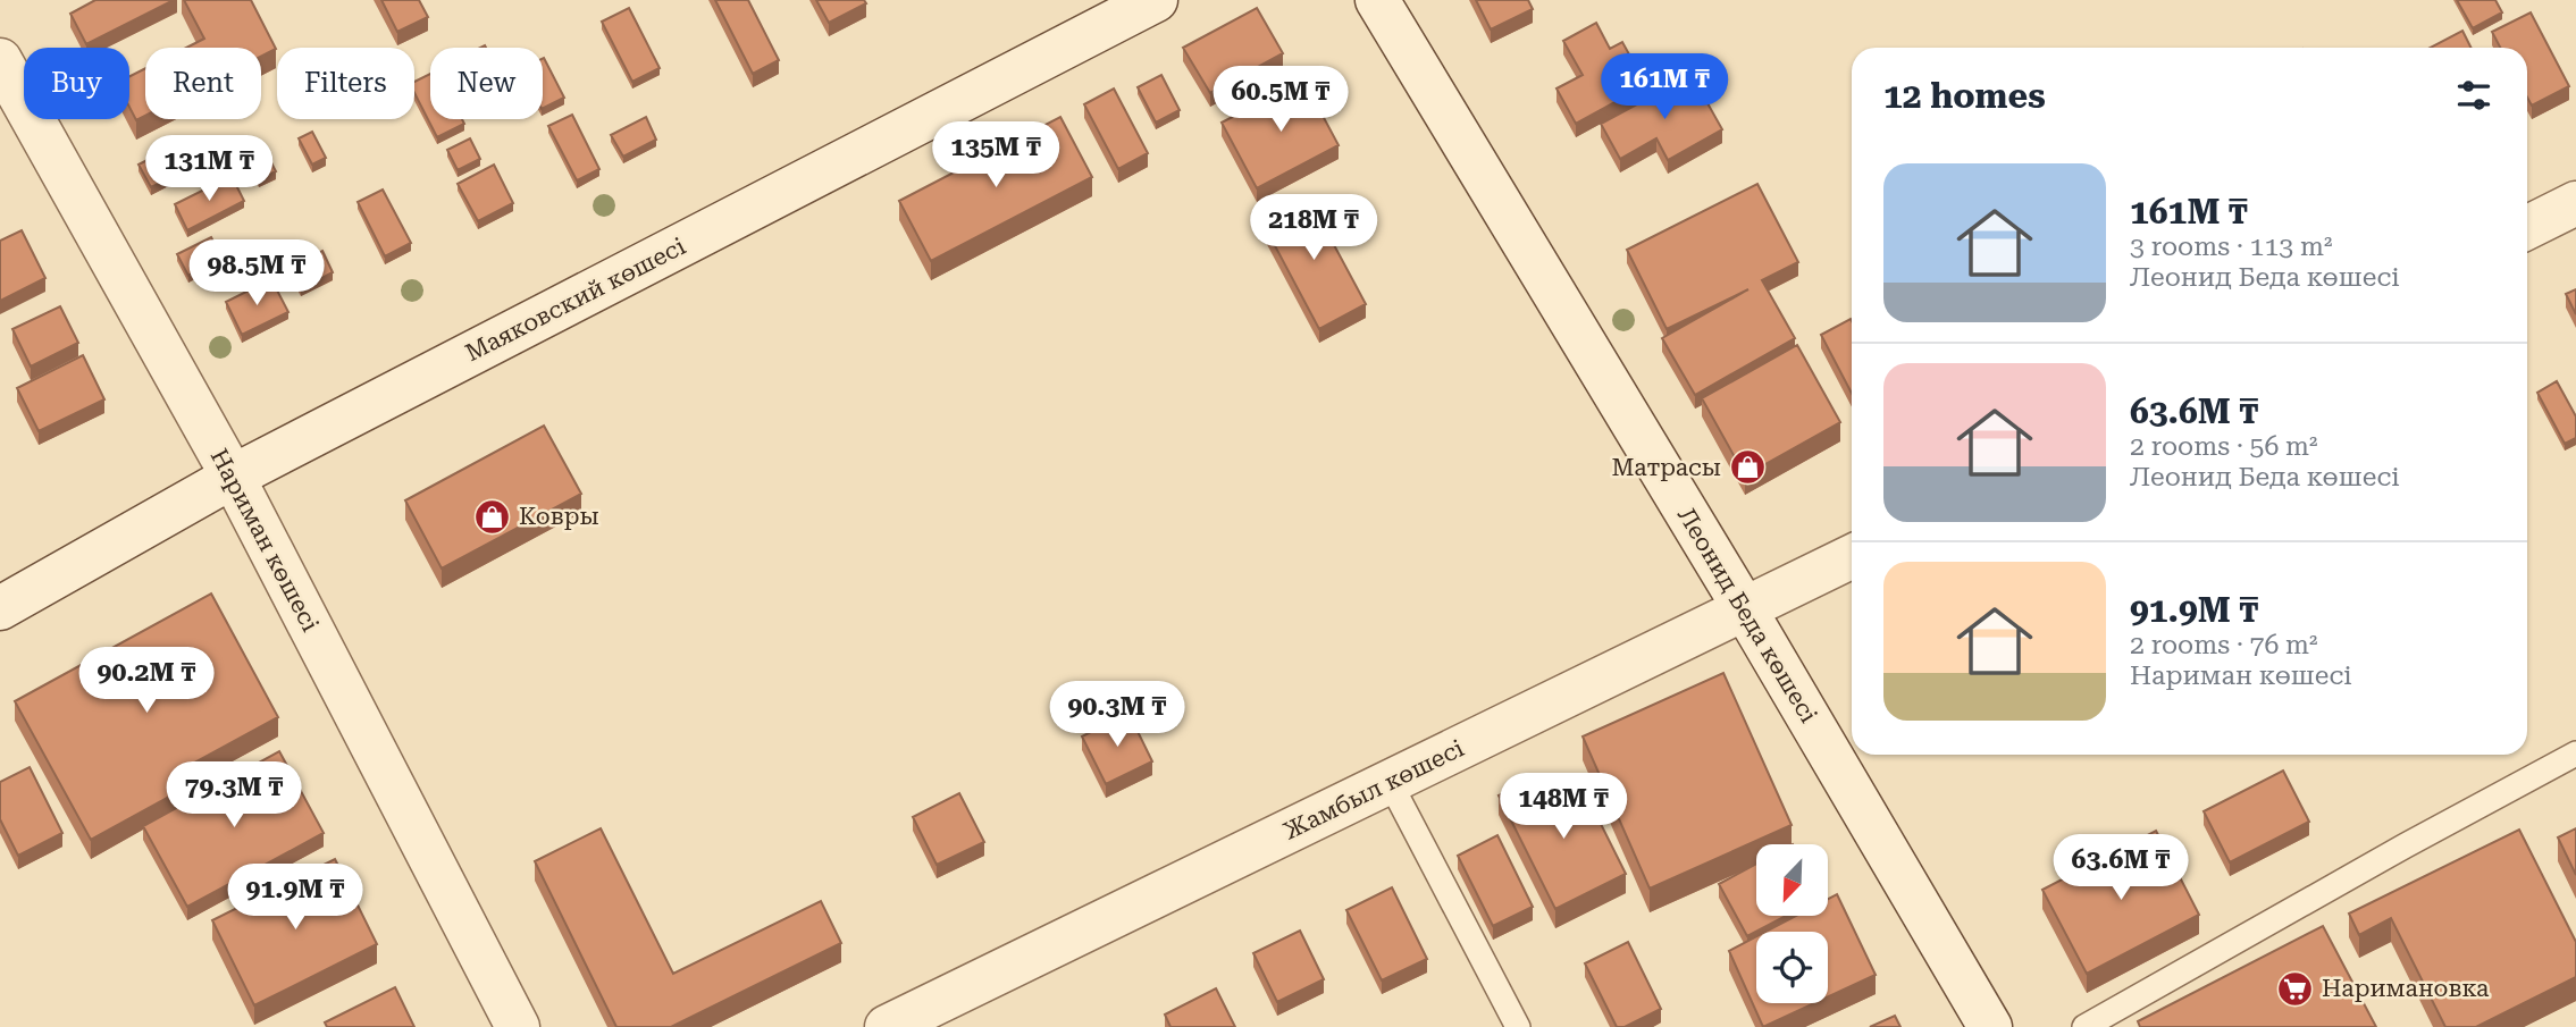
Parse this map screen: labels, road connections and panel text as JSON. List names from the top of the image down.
{
  "streets": {
    "street": [
      "Маяковский көшесі",
      "Нариман көшесі",
      "Леонид Беда көшесі",
      "Жамбыл көшесі"
    ]
  },
  "crossings": [
    ["Маяковский көшесі", "Нариман көшесі"],
    ["Леонид Беда көшесі", "Жамбыл көшесі"]
  ],
  "places": {
    "shop": ["Матрасы", "Ковры"],
    "supermarket": ["Наримановка"]
  },
  "north": "bottom left",
  "page": {
    "chip": [
      "Buy",
      "Rent",
      "Filters",
      "New"
    ],
    "heading": "12 homes",
    "price": [
      "161M ₸",
      "60.5M ₸",
      "135M ₸",
      "131M ₸",
      "218M ₸",
      "98.5M ₸",
      "90.2M ₸",
      "90.3M ₸",
      "79.3M ₸",
      "148M ₸",
      "63.6M ₸",
      "91.9M ₸"
    ],
    "list": [
      {
        "name": "161M ₸",
        "note": "3 rooms · 113 m² · Леонид Беда көшесі"
      },
      {
        "name": "63.6M ₸",
        "note": "2 rooms · 56 m² · Леонид Беда көшесі"
      },
      {
        "name": "91.9M ₸",
        "note": "2 rooms · 76 m² · Нариман көшесі"
      }
    ]
  }
}
